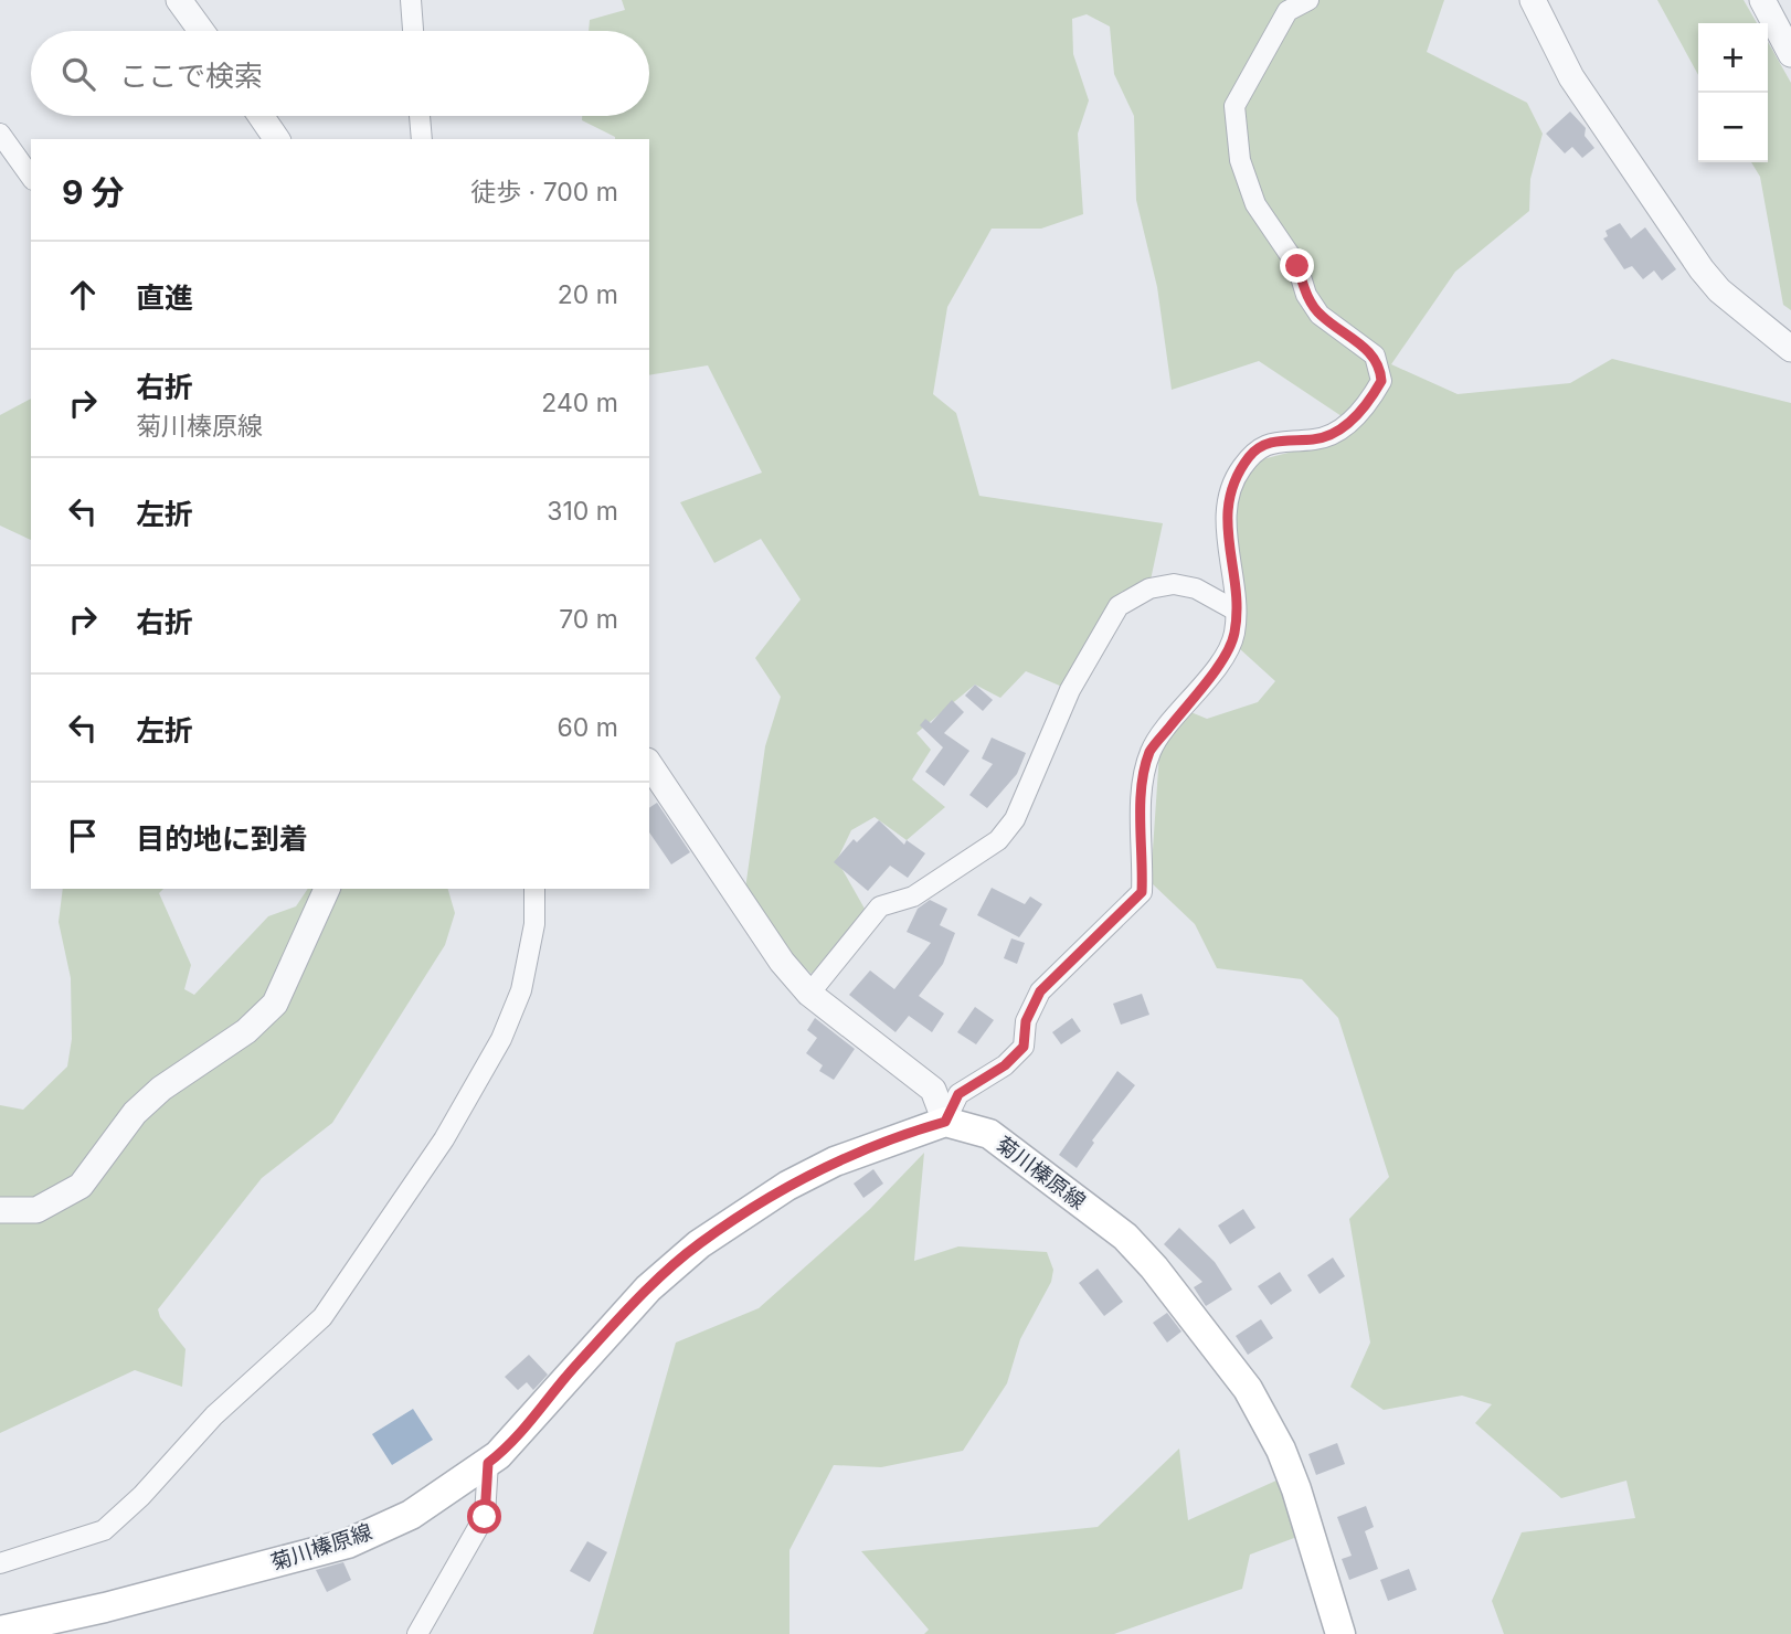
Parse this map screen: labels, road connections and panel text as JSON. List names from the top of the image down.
{
  "streets": {
    "main road": ["菊川榛原線"]
  },
  "page": {
    "map_buttons": ["+", "−"],
    "search": "ここで検索",
    "heading": ["9 分", "徒歩 · 700 m"],
    "list": [
      ["直進", "20 m"],
      ["右折", "菊川榛原線", "240 m"],
      ["左折", "310 m"],
      ["右折", "70 m"],
      ["左折", "60 m"],
      "目的地に到着"
    ]
  }
}
